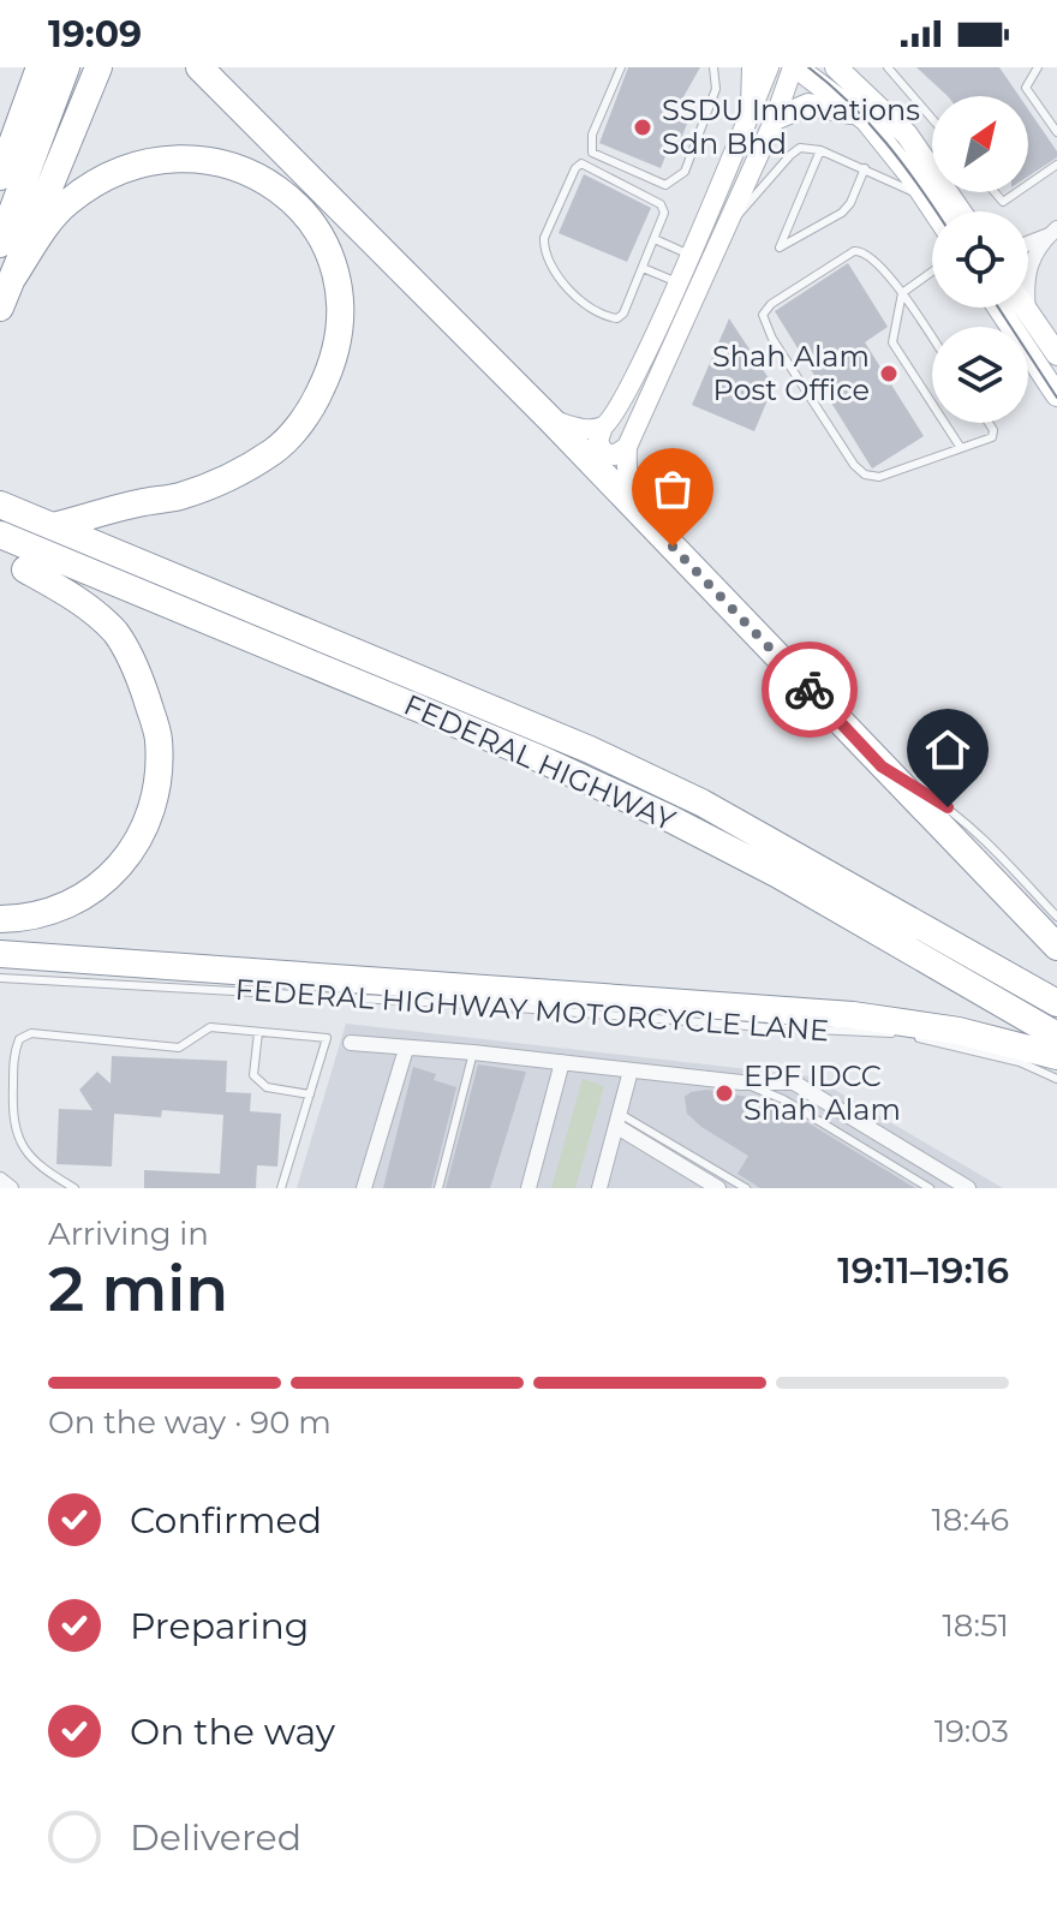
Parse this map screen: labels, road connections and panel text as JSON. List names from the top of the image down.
{
  "streets": {
    "highway": ["FEDERAL HIGHWAY"],
    "lane": ["FEDERAL HIGHWAY MOTORCYCLE LANE"]
  },
  "places": ["SSDU Innovations Sdn Bhd", "Shah Alam Post Office", "EPF IDCC Shah Alam"],
  "north": "top right",
  "page": {
    "status": "19:09",
    "heading": ["2 min", "Arriving in", "19:11–19:16"],
    "bar": "On the way · 90 m",
    "list": [
      ["Confirmed", "18:46"],
      ["Preparing", "18:51"],
      ["On the way", "19:03"],
      "Delivered"
    ]
  }
}
